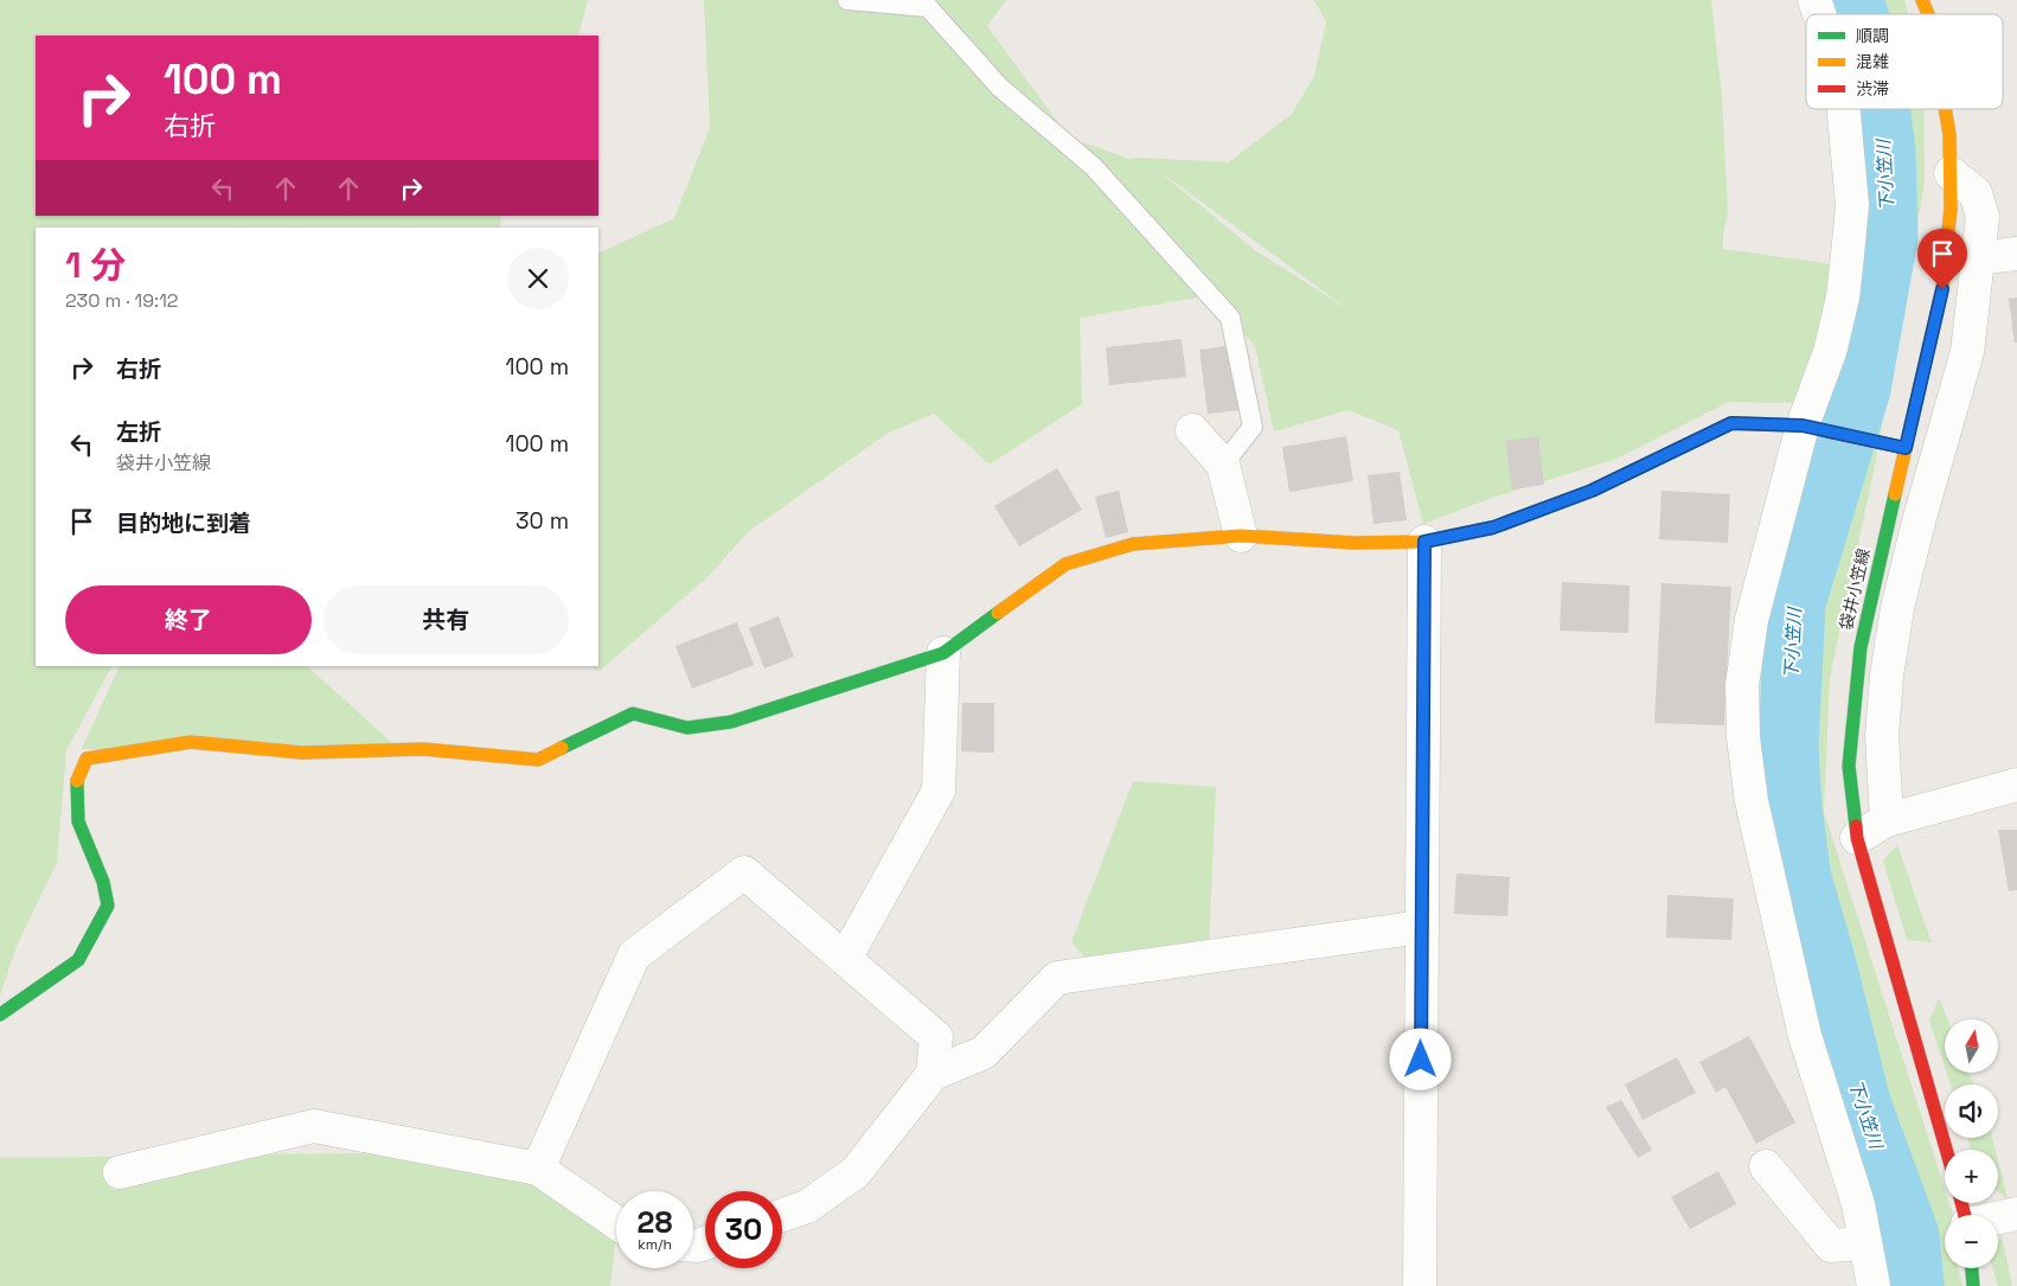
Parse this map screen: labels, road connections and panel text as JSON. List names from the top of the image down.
{
  "streets": {
    "street": ["袋井小笠線"]
  },
  "water": ["下小笠川"],
  "legend": ["順調", "混雑", "渋滞"],
  "north": "top",
  "page": {
    "turn": ["100 m", "右折"],
    "heading": ["1 分", "230 m · 19:12"],
    "list": [
      {
        "name": "右折",
        "value": "100 m"
      },
      {
        "name": "左折",
        "note": "袋井小笠線",
        "value": "100 m"
      },
      {
        "name": "目的地に到着",
        "value": "30 m"
      }
    ],
    "buttons": ["終了", "共有"],
    "map_buttons": ["+", "−"],
    "speed": "28 km/h",
    "limit": "30"
  }
}
